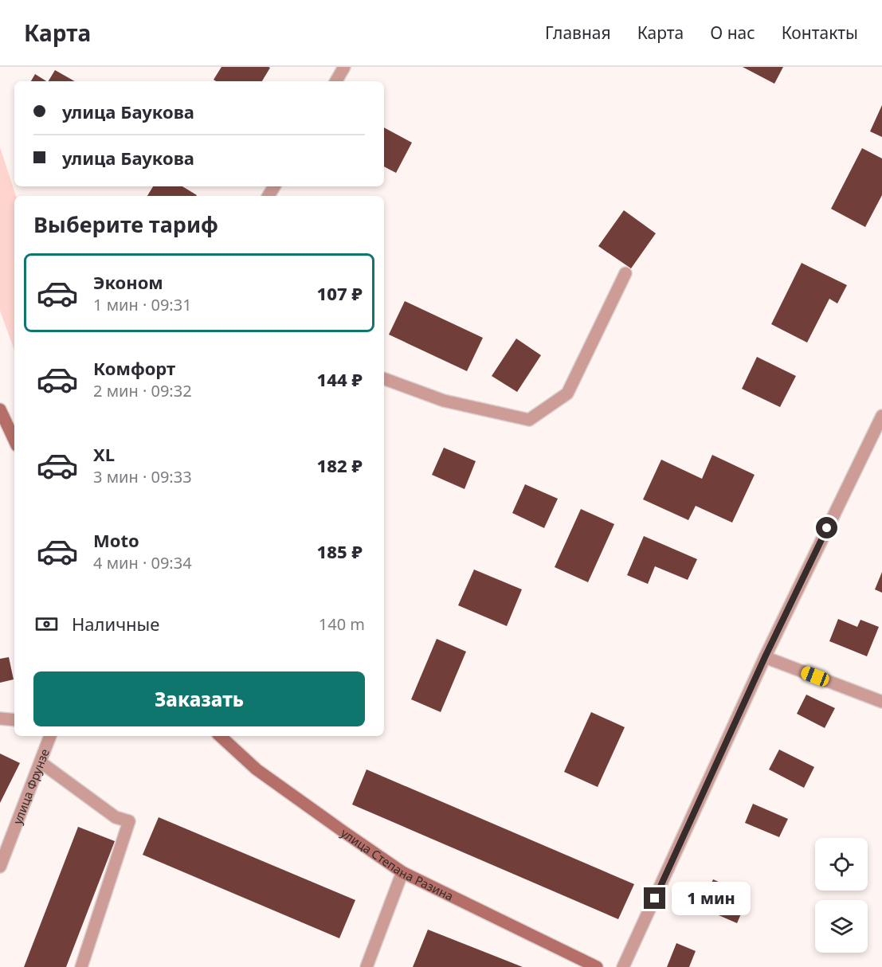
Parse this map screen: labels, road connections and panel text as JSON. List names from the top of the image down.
{
  "streets": {
    "street": ["улица Фрунзе", "улица Степана Разина"]
  },
  "page": {
    "header": "Карта",
    "nav": [
      "Главная",
      "Карта",
      "О нас",
      "Контакты"
    ],
    "banner": ["улица Баукова", "улица Баукова"],
    "heading": "Выберите тариф",
    "list": [
      {
        "name": "Эконом",
        "note": "1 мин · 09:31",
        "value": "107 ₽"
      },
      {
        "name": "Комфорт",
        "note": "2 мин · 09:32",
        "value": "144 ₽"
      },
      {
        "name": "XL",
        "note": "3 мин · 09:33",
        "value": "182 ₽"
      },
      {
        "name": "Moto",
        "note": "4 мин · 09:34",
        "value": "185 ₽"
      }
    ],
    "pay": ["Наличные", "140 m"],
    "buttons": "Заказать",
    "bubble": "1 мин"
  }
}
